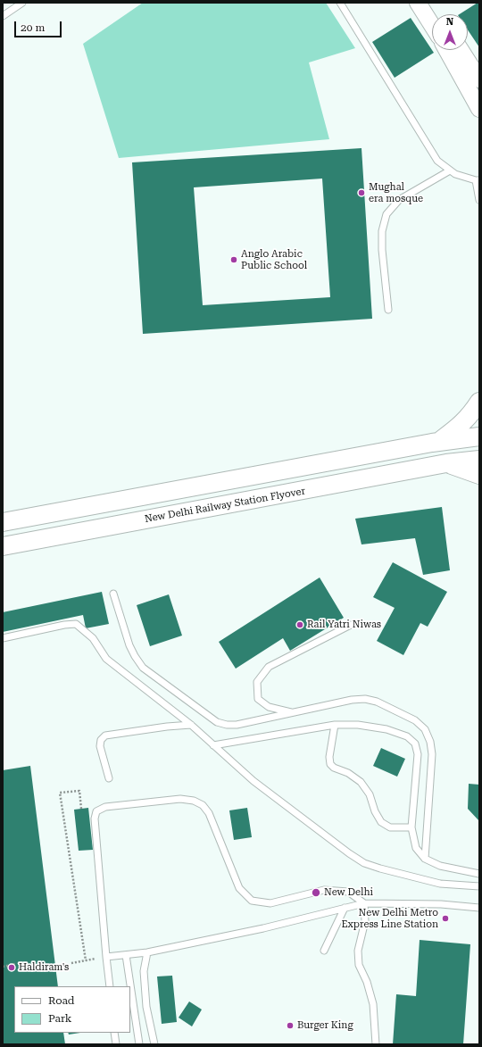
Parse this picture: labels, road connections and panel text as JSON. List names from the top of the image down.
{
  "streets": {
    "main road": ["New Delhi Railway Station Flyover"]
  },
  "places": [
    "Mughal era mosque",
    "Anglo Arabic Public School",
    "Rail Yatri Niwas",
    "New Delhi",
    "New Delhi Metro Express Line Station",
    "Haldiram's",
    "Burger King"
  ],
  "legend": ["Road", "Park"],
  "scale_bar": "20 m",
  "north": "top"
}
